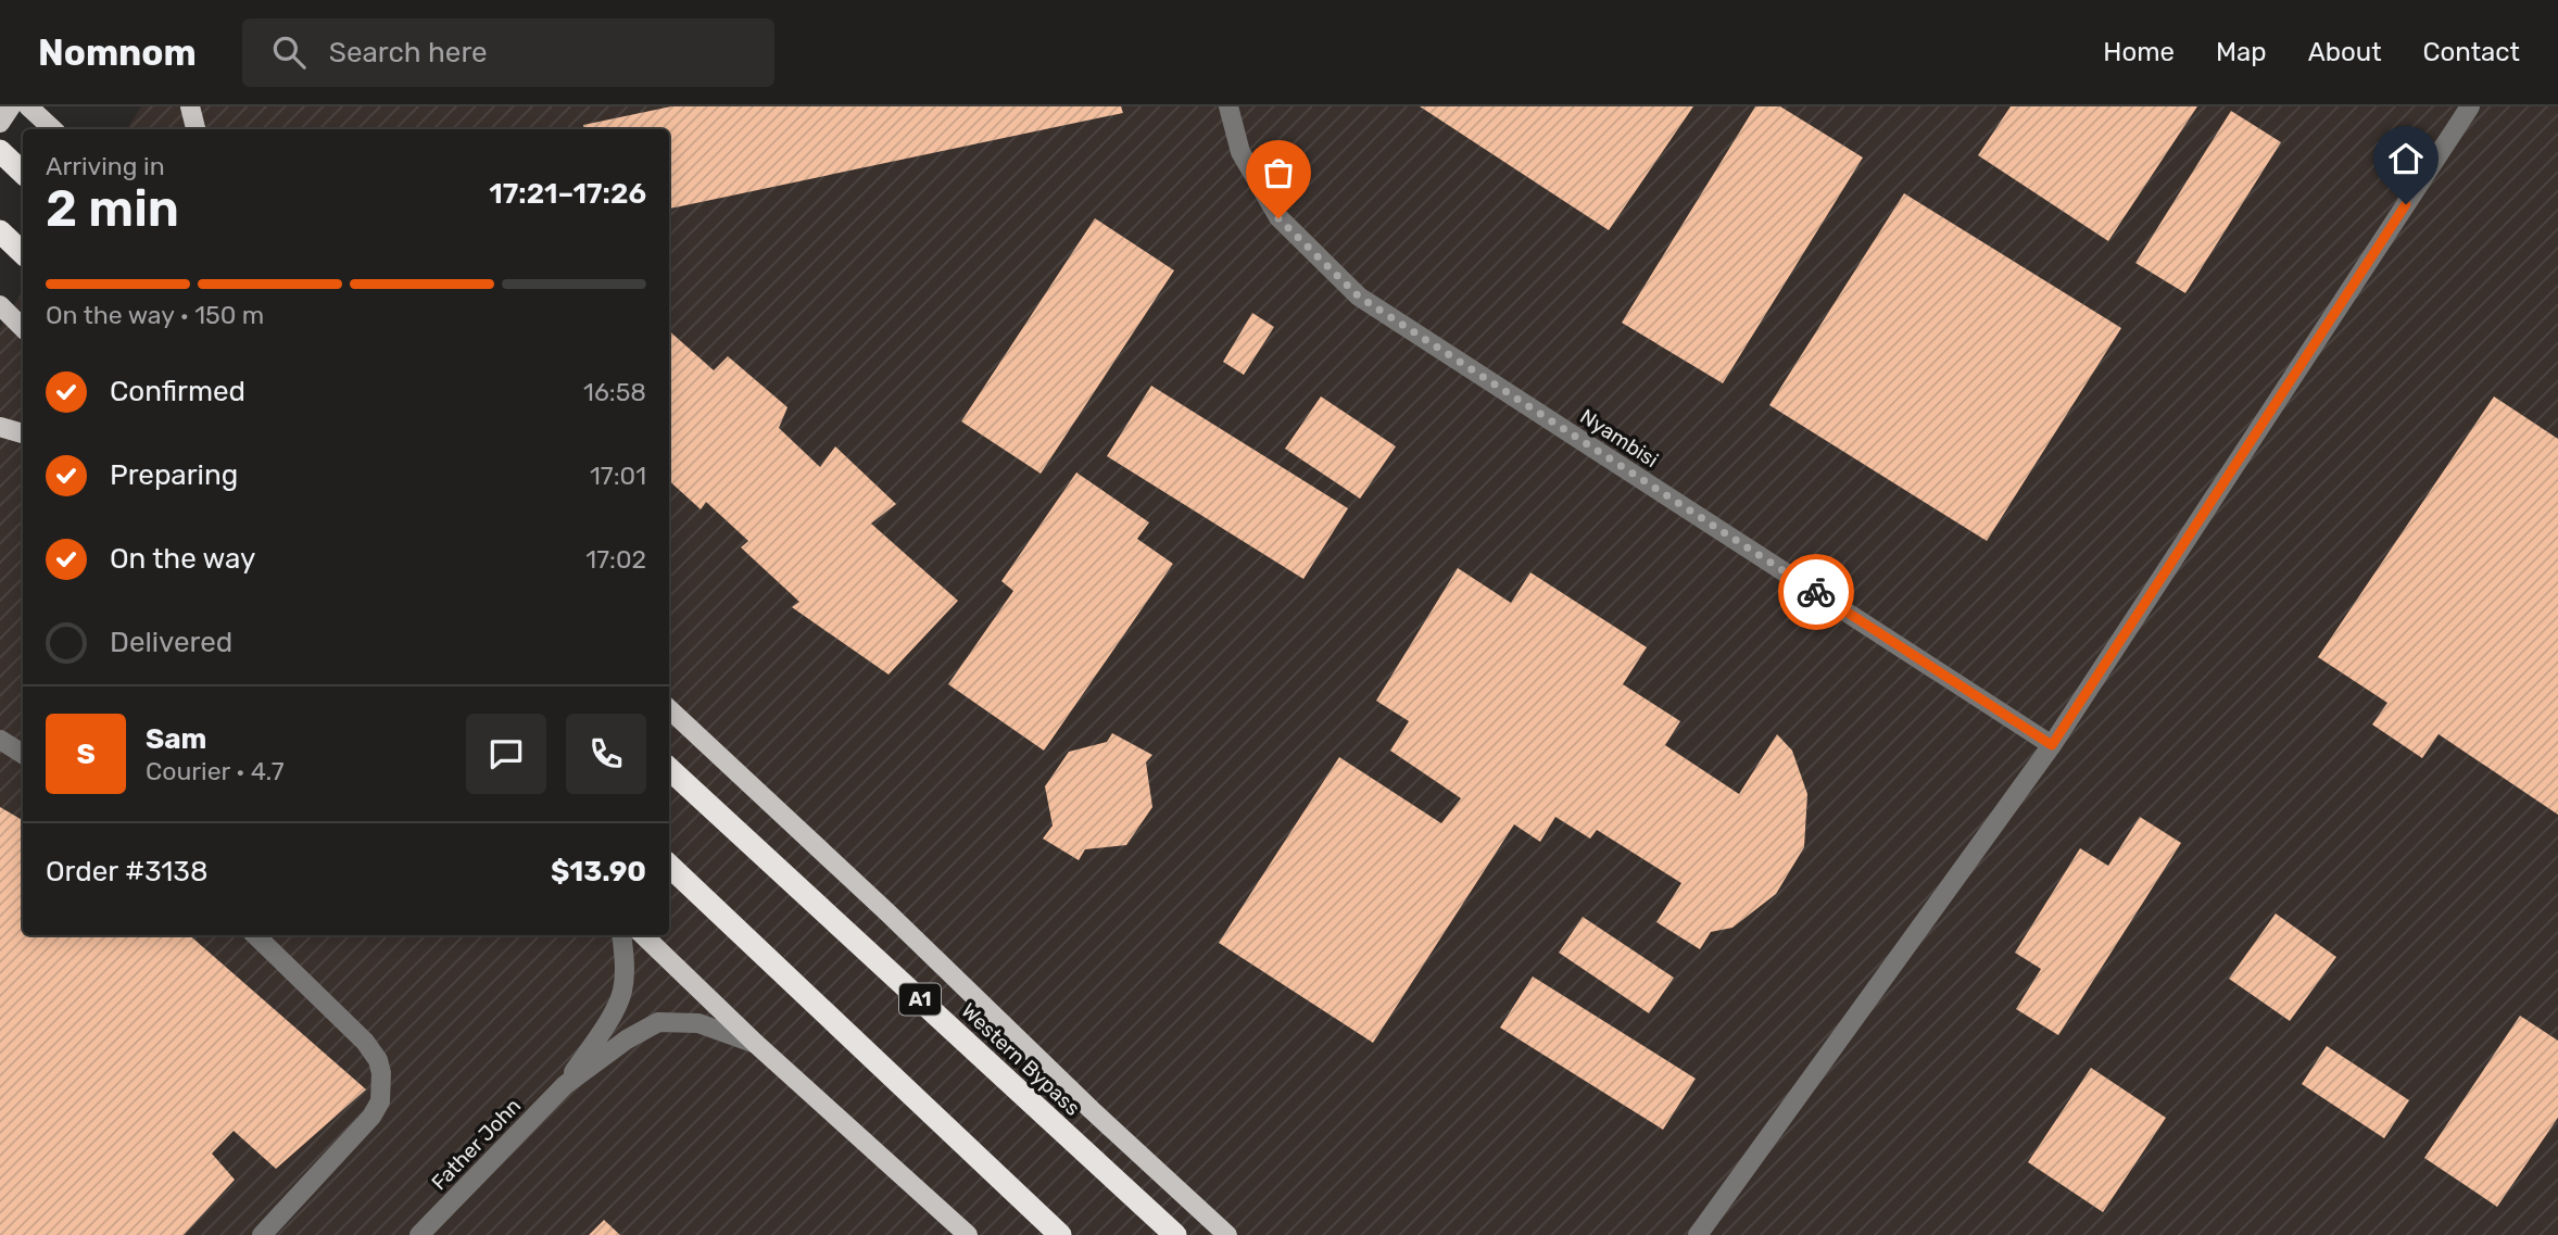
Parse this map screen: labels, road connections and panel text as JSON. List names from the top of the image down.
{
  "streets": {
    "highway": ["A1", "Western Bypass"],
    "street": ["Nyambisi", "Father John"]
  },
  "page": {
    "header": "Nomnom",
    "search": "Search here",
    "nav": [
      "Home",
      "Map",
      "About",
      "Contact"
    ],
    "heading": ["2 min", "Arriving in", "17:21–17:26"],
    "panel": [
      "Sam",
      "Courier · 4.7",
      "Order #3138",
      "$13.90"
    ],
    "bar": "On the way · 150 m",
    "list": [
      ["Confirmed", "16:58"],
      ["Preparing", "17:01"],
      ["On the way", "17:02"],
      "Delivered"
    ],
    "round": "S"
  }
}
